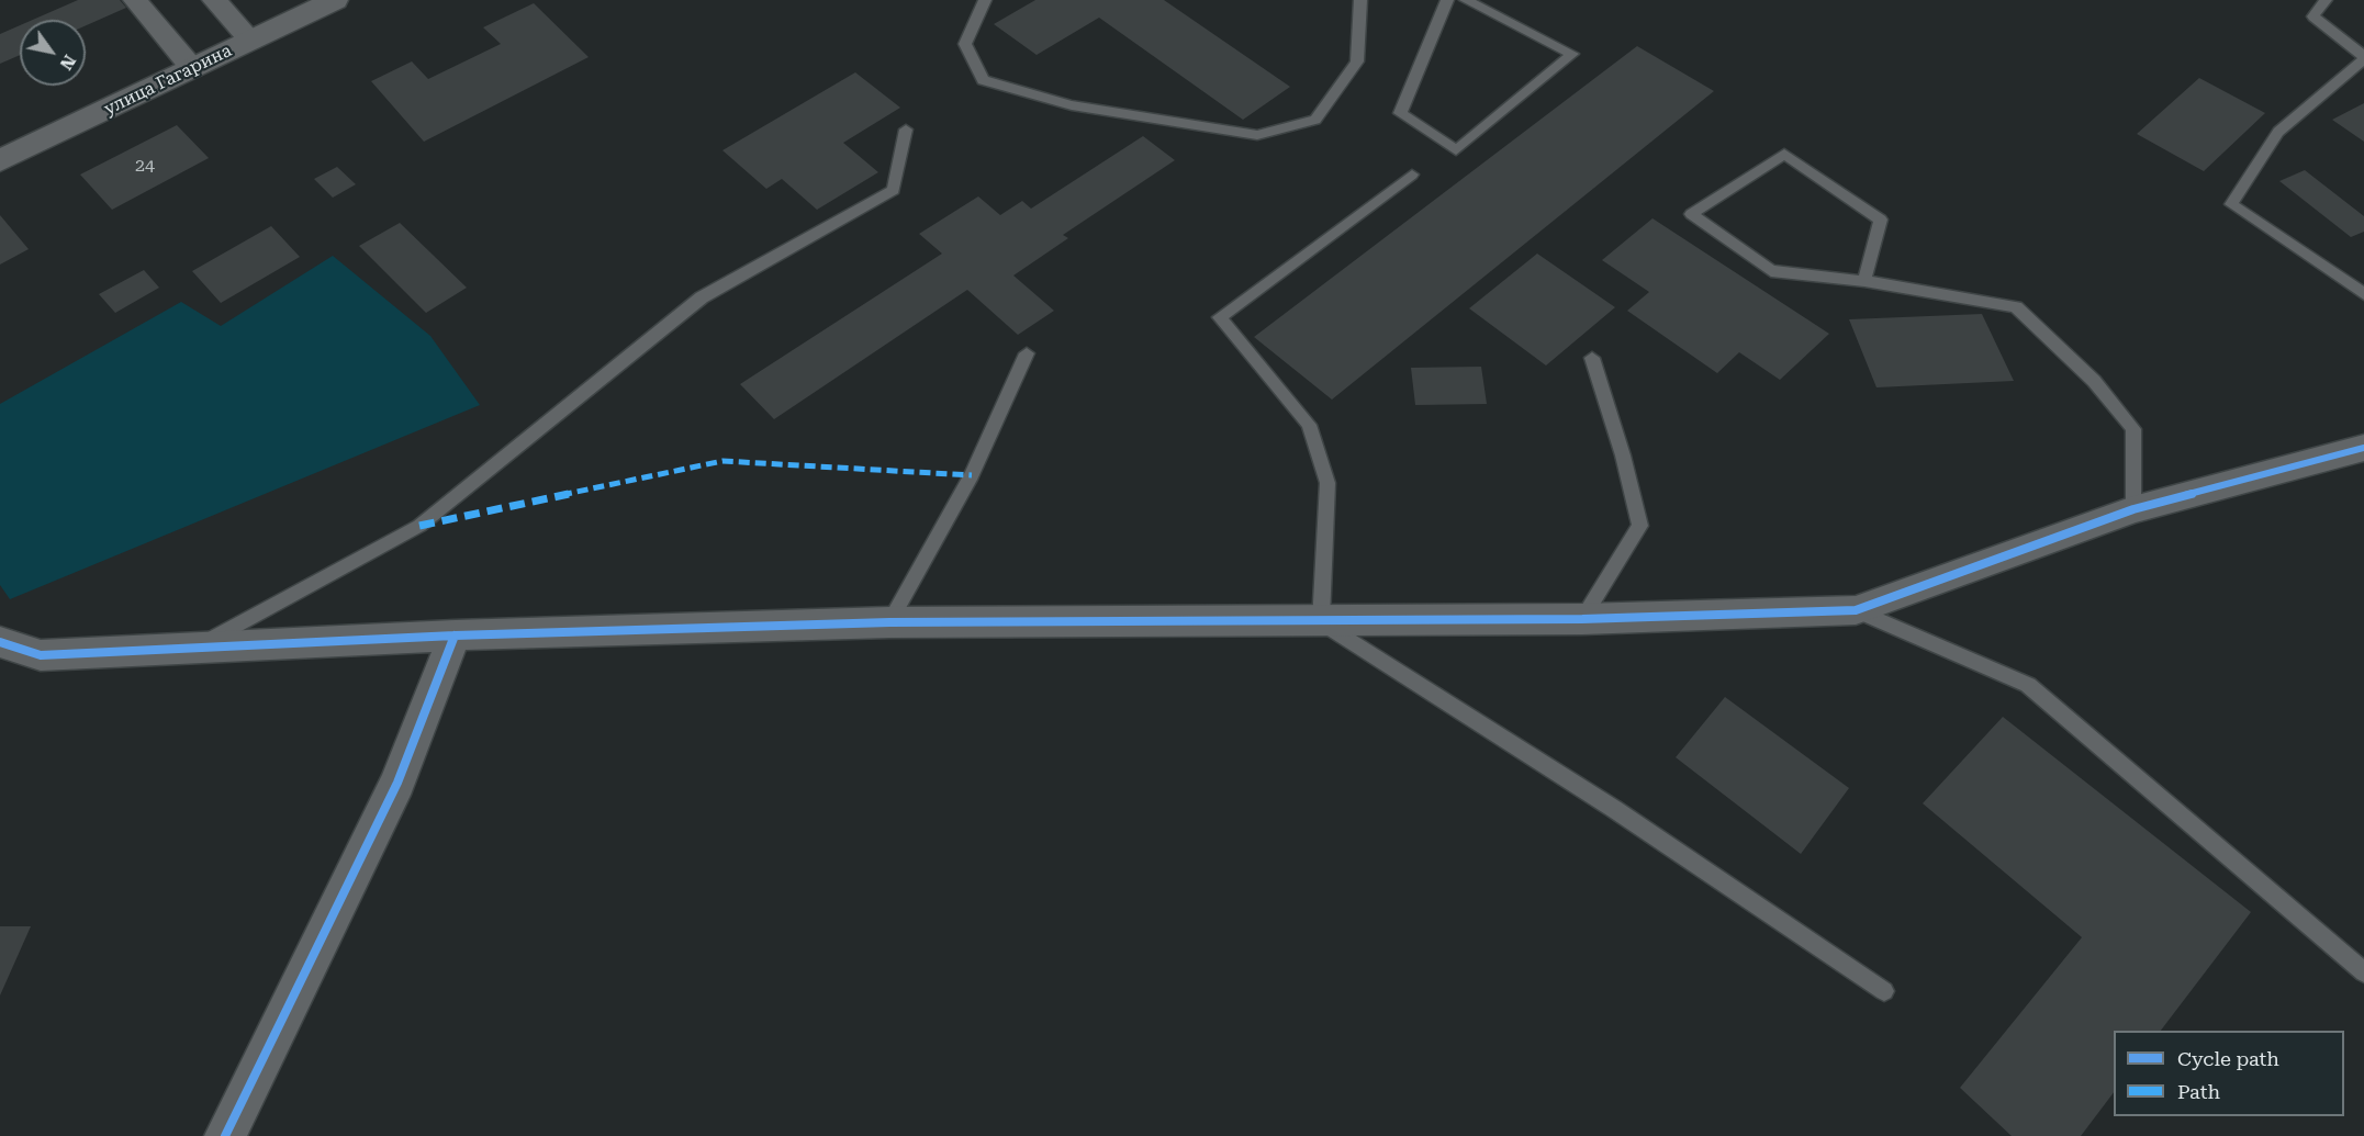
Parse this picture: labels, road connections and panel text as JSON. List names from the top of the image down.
{
  "streets": {
    "main road": ["улица Гагарина"]
  },
  "house_numbers": ["24"],
  "legend": ["Cycle path", "Path"],
  "north": "bottom right"
}
